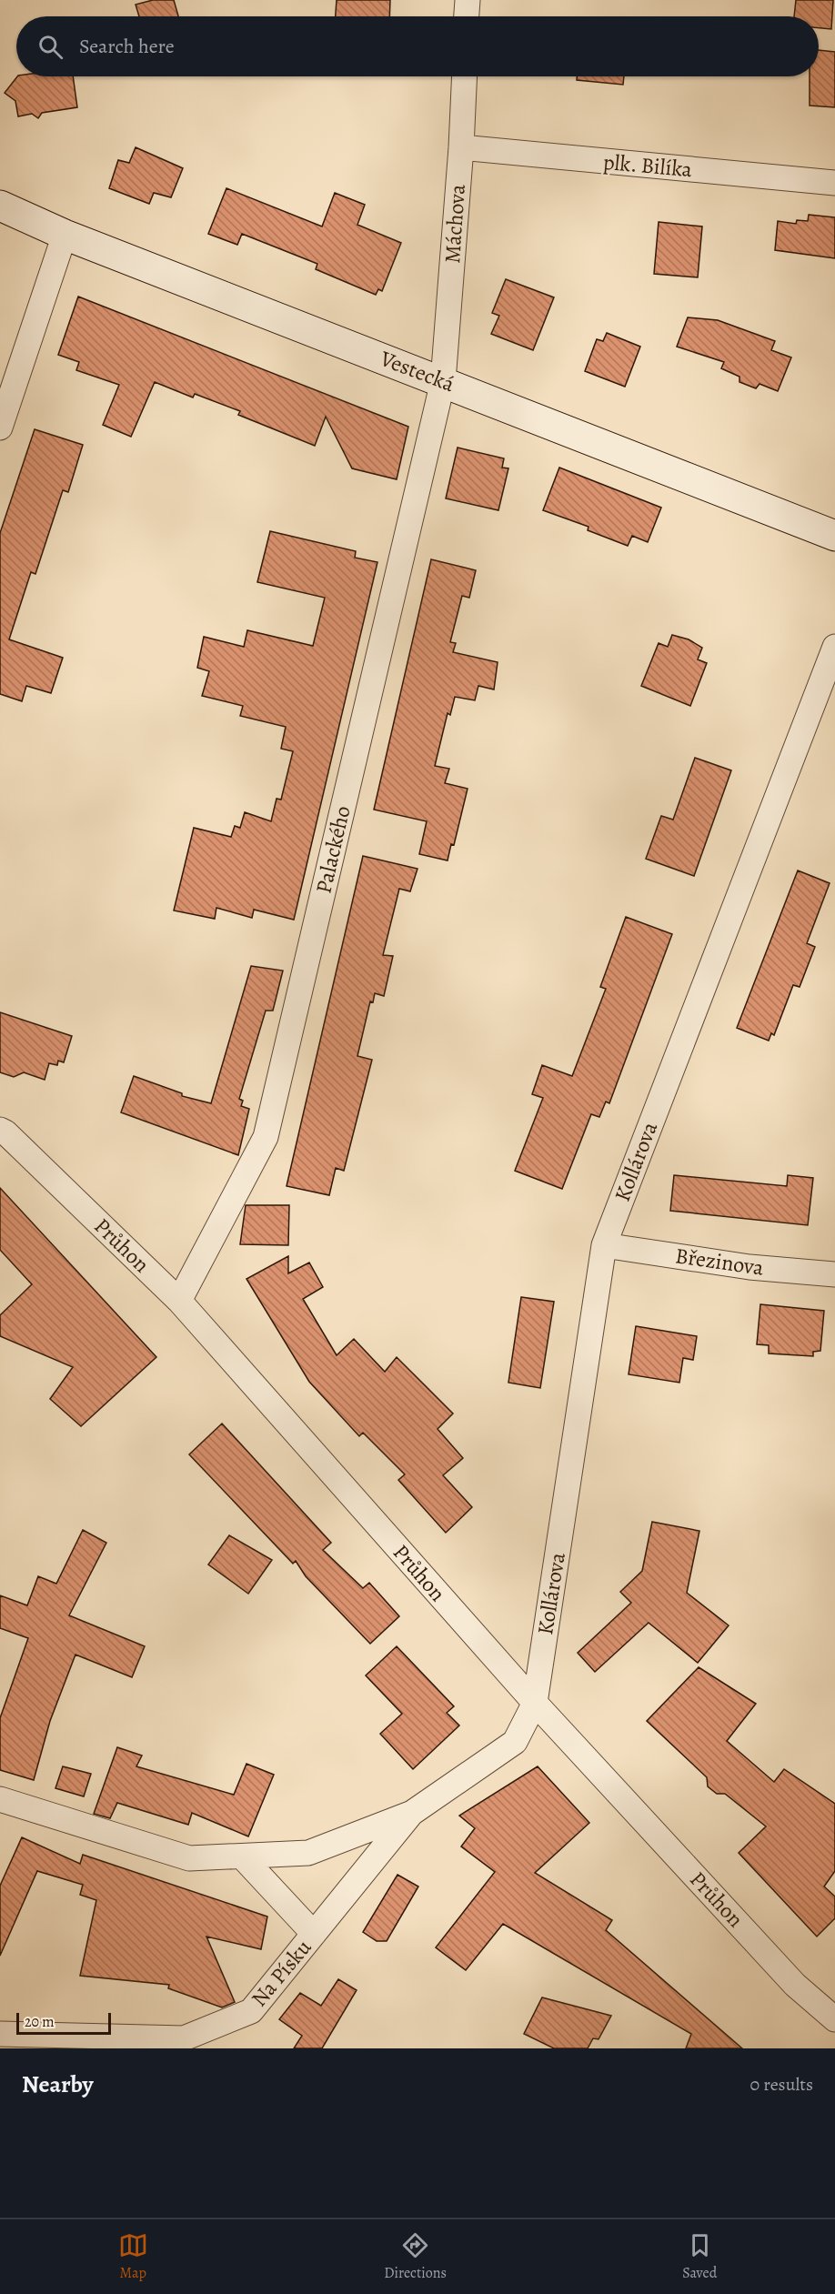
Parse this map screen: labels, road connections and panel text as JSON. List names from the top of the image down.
{
  "streets": {
    "street": [
      "plk. Bilíka",
      "Máchova",
      "Vestecká",
      "Palackého",
      "Kollárova",
      "Průhon",
      "Březinova",
      "Na Písku"
    ]
  },
  "crossings": [
    ["plk. Bilíka", "Máchova"],
    ["Máchova", "Vestecká"],
    ["Máchova", "Palackého"],
    ["Vestecká", "Palackého"],
    ["Palackého", "Průhon"],
    ["Kollárova", "Průhon"],
    ["Kollárova", "Březinova"],
    ["Kollárova", "Na Písku"],
    ["Průhon", "Na Písku"]
  ],
  "scale_bar": "20 m",
  "page": {
    "search": "Search here",
    "scale": "20 m",
    "heading": ["Nearby", "0 results"],
    "nav": ["Map", "Directions", "Saved"]
  }
}
